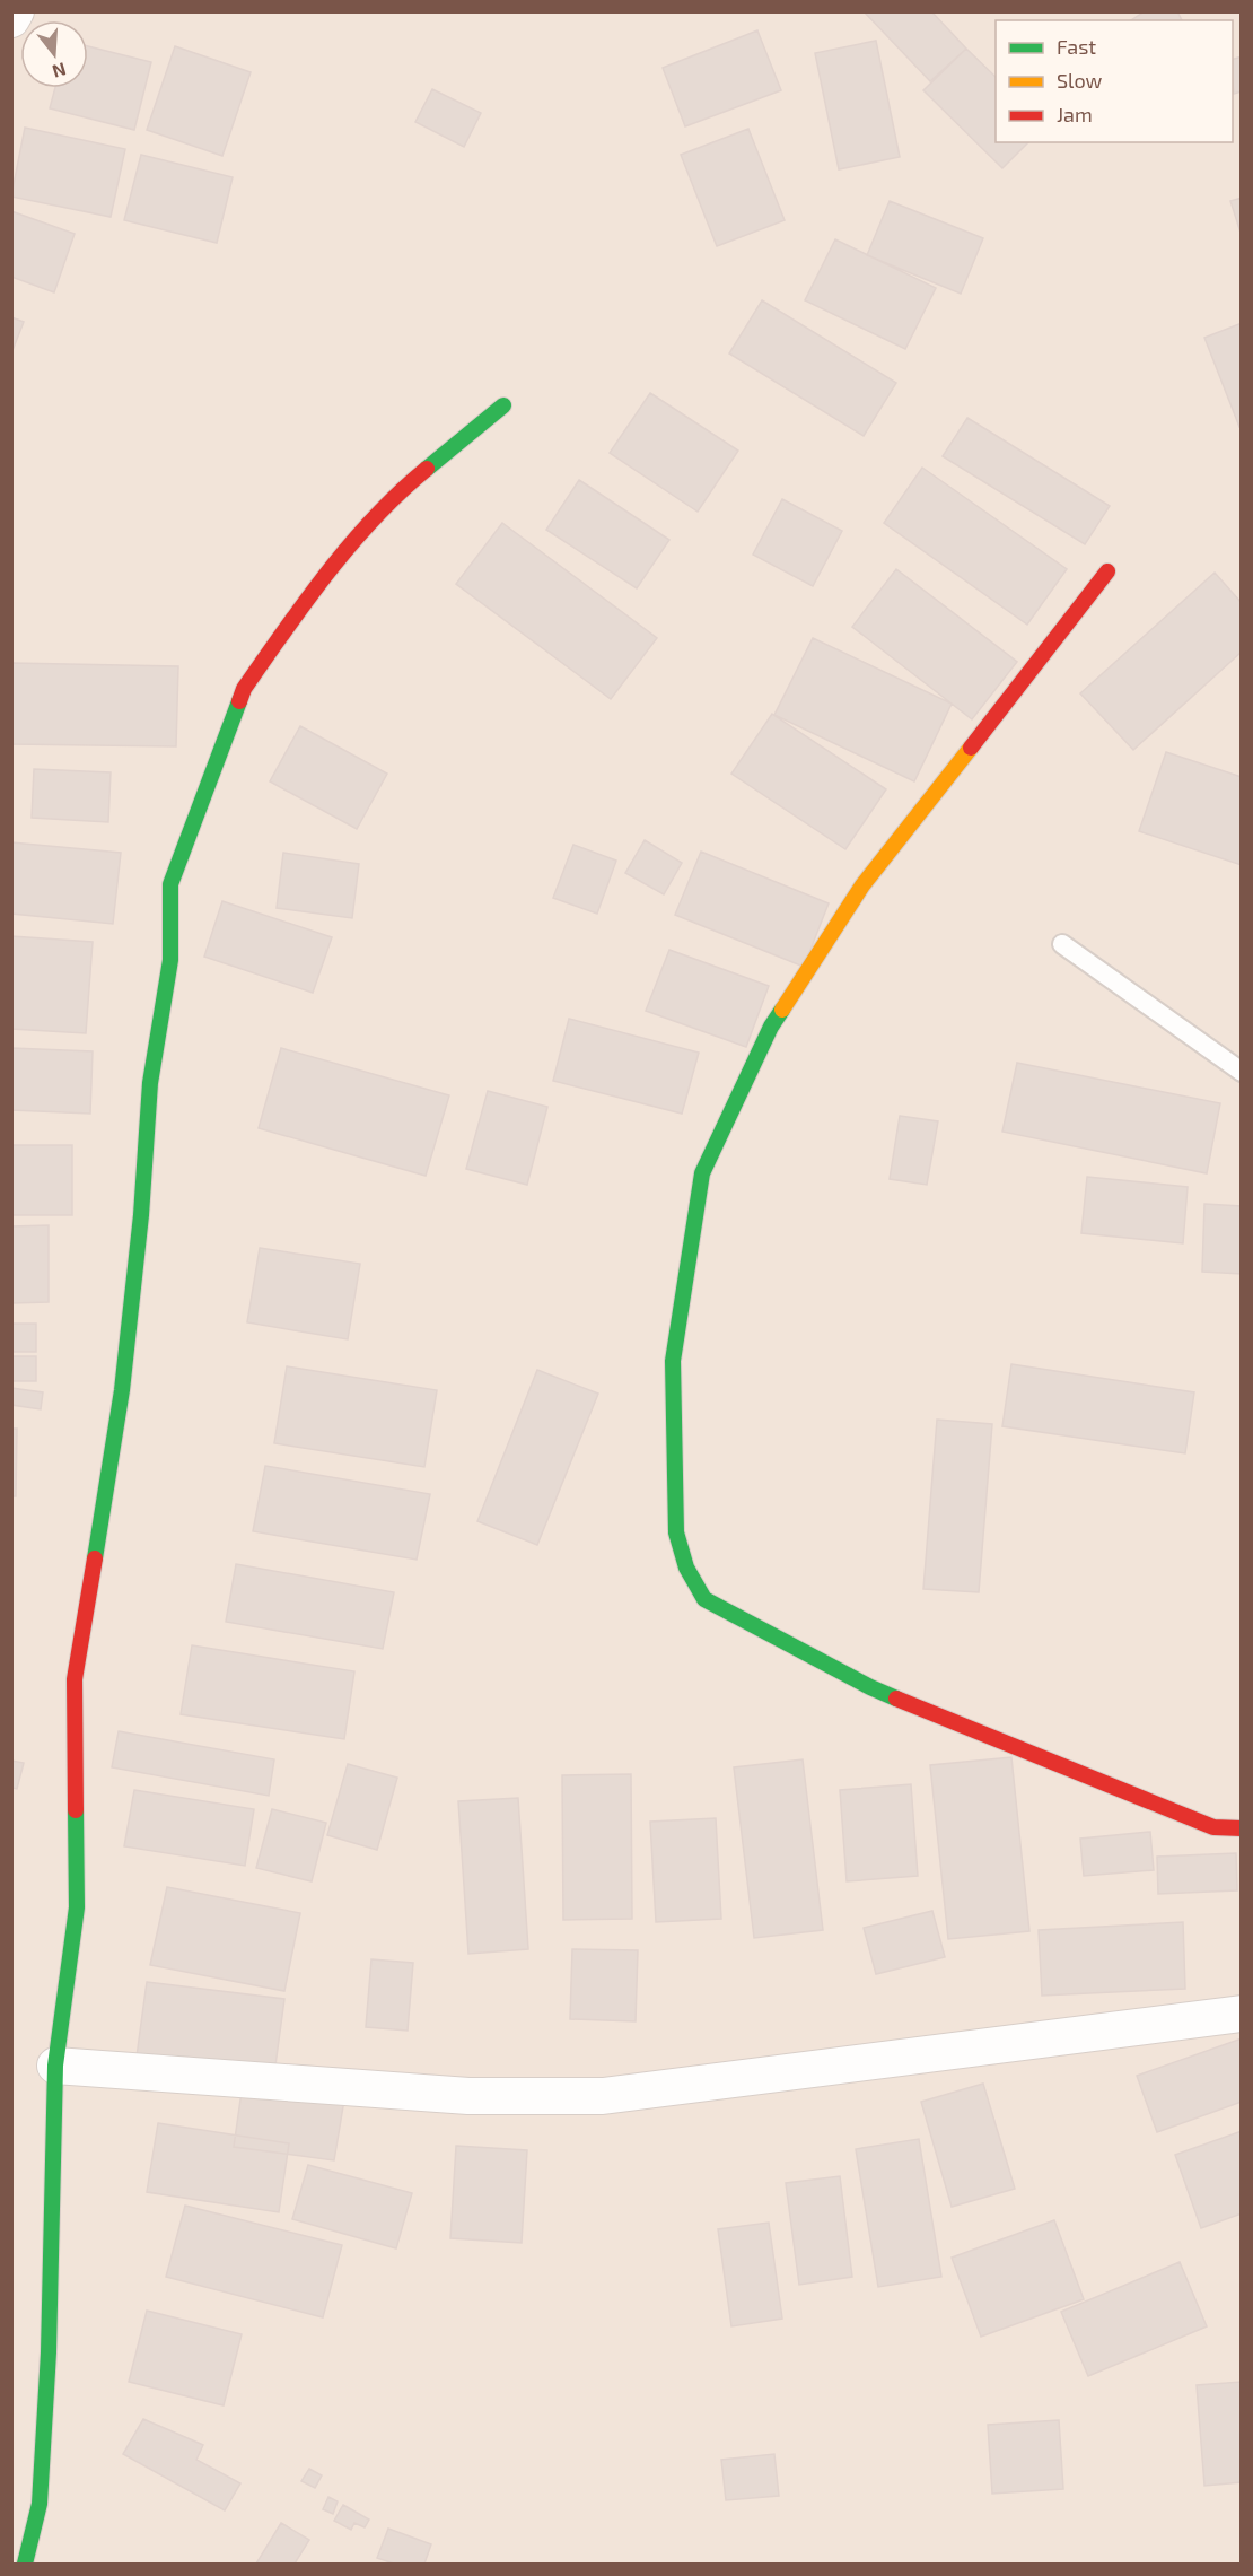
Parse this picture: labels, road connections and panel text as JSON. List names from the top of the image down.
{
  "legend": ["Fast", "Slow", "Jam"],
  "north": "bottom"
}
